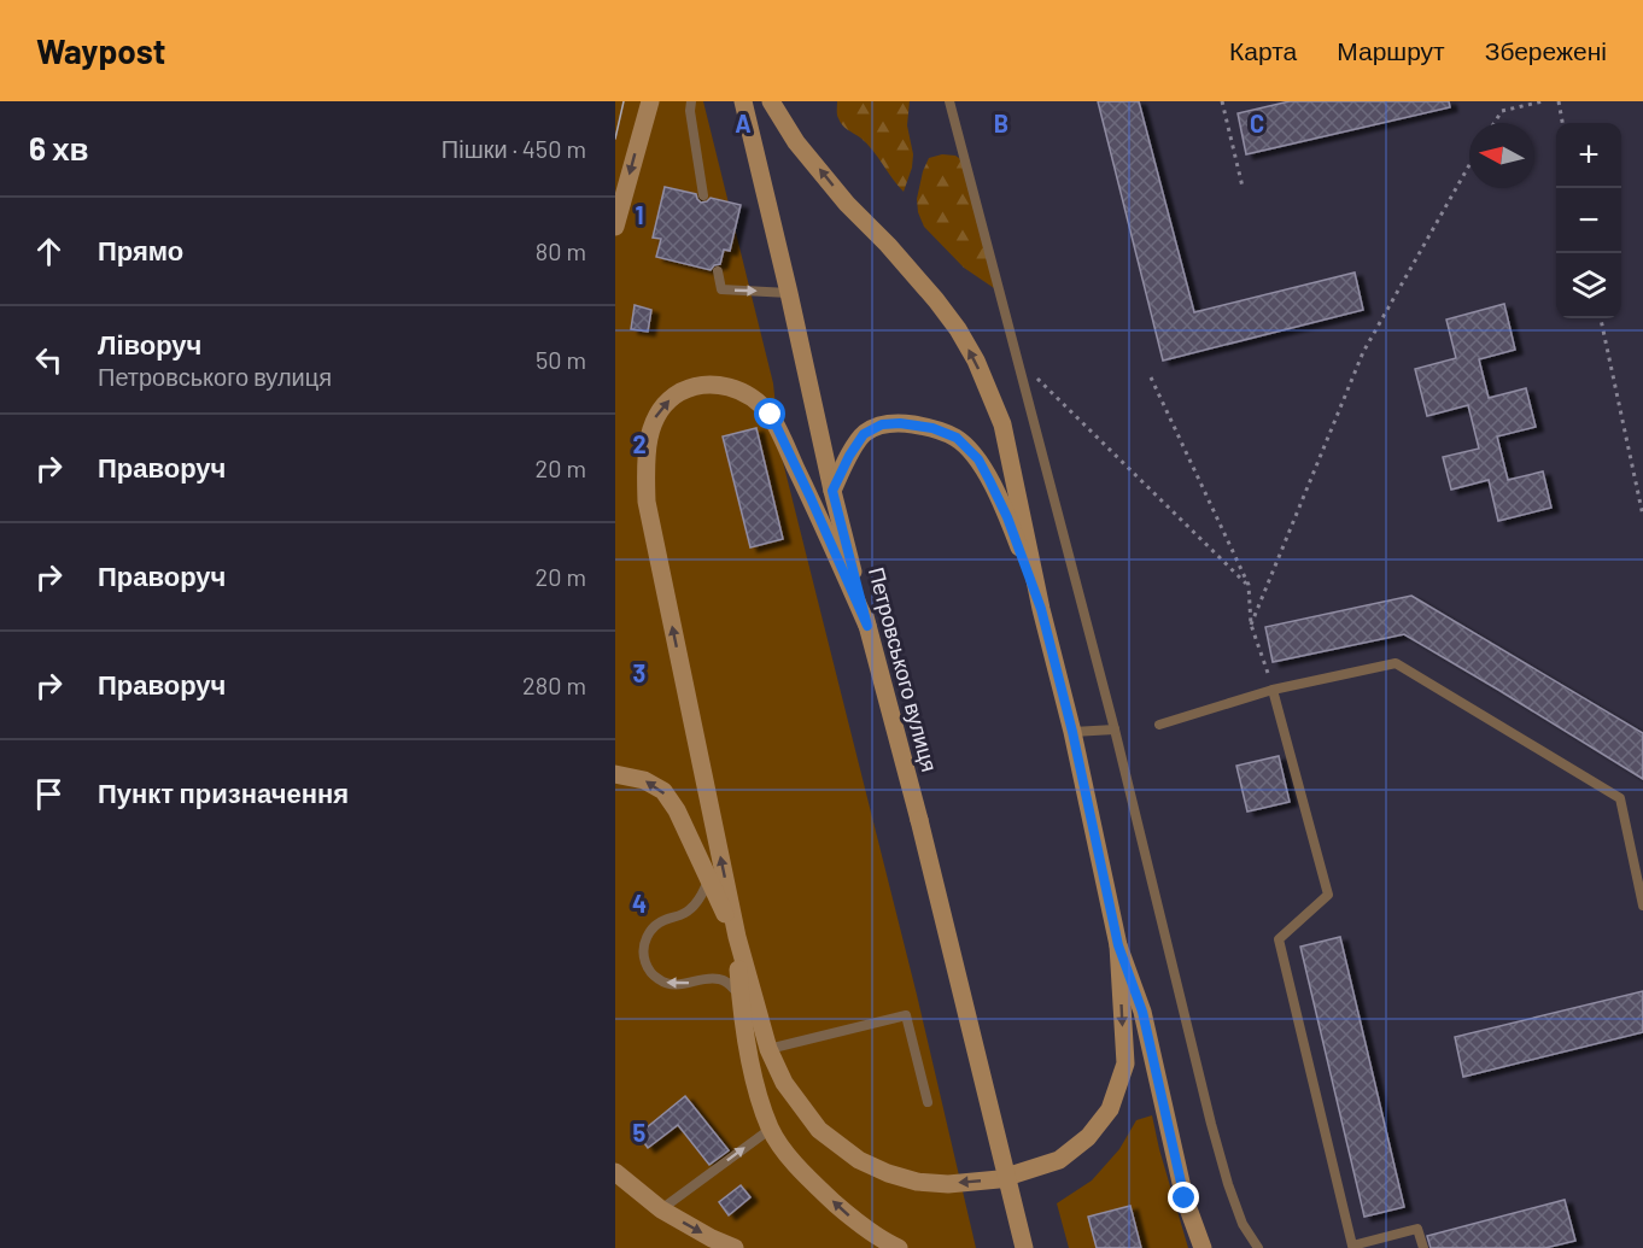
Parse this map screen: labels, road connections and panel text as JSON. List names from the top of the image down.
{
  "streets": {
    "main road": ["Петровського вулиця"]
  },
  "north": "left",
  "page": {
    "header": "Waypost",
    "nav": ["Карта", "Маршрут", "Збережені"],
    "heading": ["6 хв", "Пішки · 450 m"],
    "map_buttons": ["+", "−"],
    "list": [
      ["Прямо", "80 m"],
      ["Ліворуч", "Петровського вулиця", "50 m"],
      ["Праворуч", "20 m"],
      ["Праворуч", "20 m"],
      ["Праворуч", "280 m"],
      "Пункт призначення"
    ]
  },
  "grid": {
    "columns": ["A", "B", "C"],
    "rows": [
      "1",
      "2",
      "3",
      "4",
      "5"
    ]
  }
}
